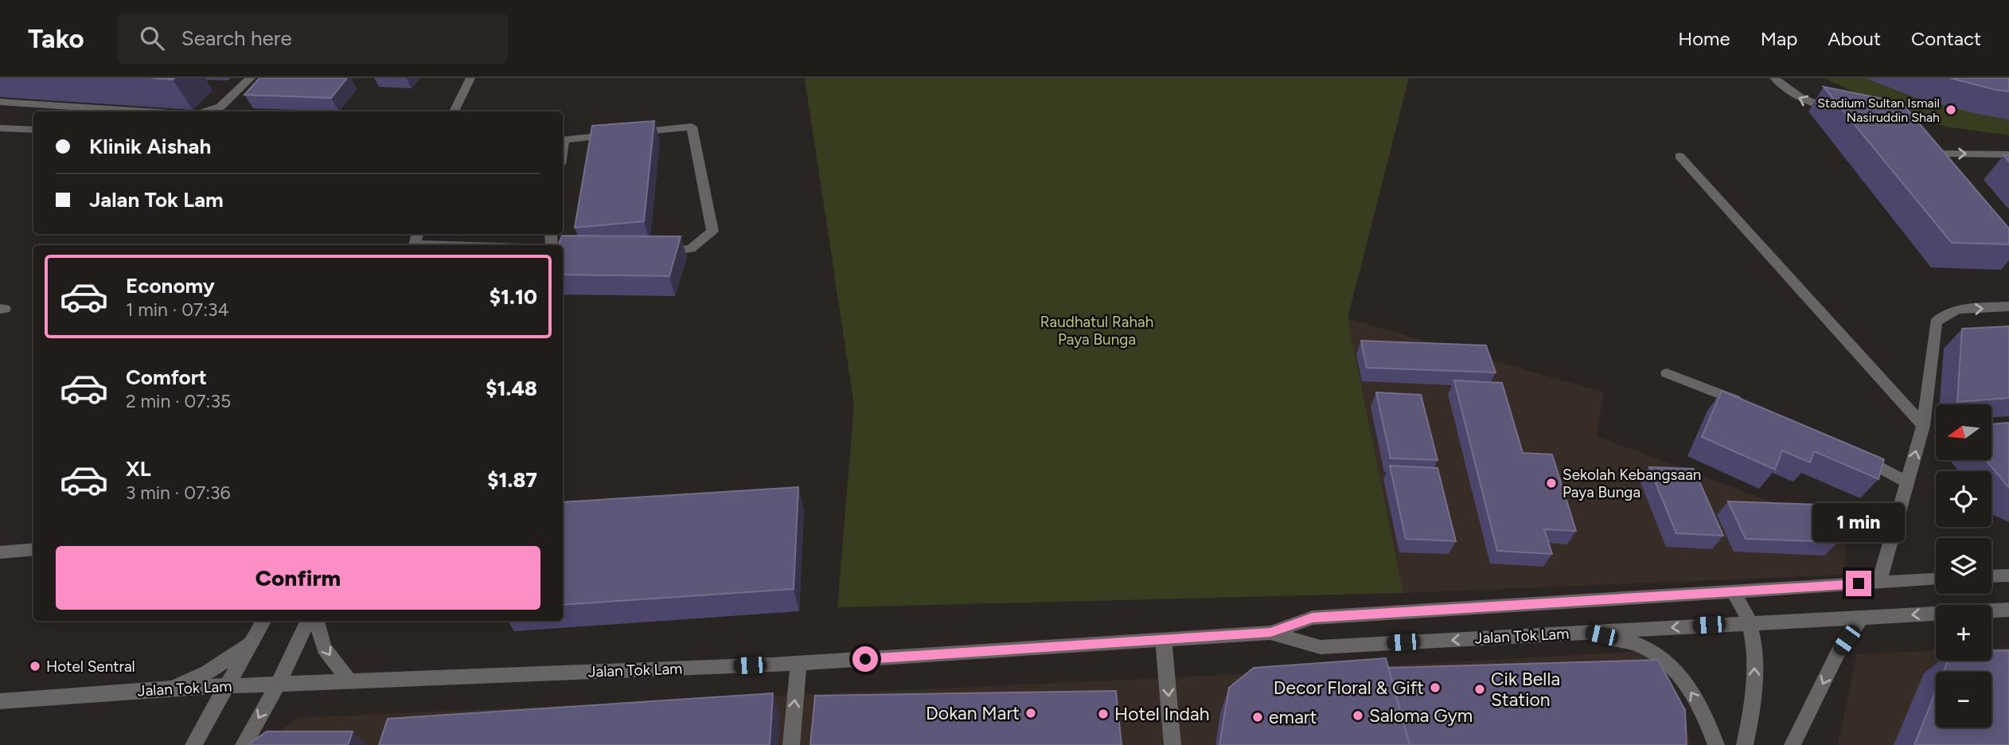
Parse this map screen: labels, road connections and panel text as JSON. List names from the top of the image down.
{
  "streets": {
    "street": ["Jalan Tok Lam"]
  },
  "parks": ["Raudhatul Rahah Paya Bunga"],
  "places": [
    "Stadium Sultan Ismail Nasiruddin Shah",
    "Sekolah Kebangsaan Paya Bunga",
    "Hotel Sentral",
    "Decor Floral & Gift",
    "Cik Bella Station",
    "Dokan Mart",
    "Hotel Indah",
    "Saloma Gym",
    "emart"
  ],
  "north": "left",
  "page": {
    "header": "Tako",
    "search": "Search here",
    "nav": [
      "Home",
      "Map",
      "About",
      "Contact"
    ],
    "banner": ["Klinik Aishah", "Jalan Tok Lam"],
    "list": [
      {
        "name": "Economy",
        "note": "1 min · 07:34",
        "value": "$1.10"
      },
      {
        "name": "Comfort",
        "note": "2 min · 07:35",
        "value": "$1.48"
      },
      {
        "name": "XL",
        "note": "3 min · 07:36",
        "value": "$1.87"
      }
    ],
    "map_buttons": ["+", "−"],
    "bubble": "1 min",
    "buttons": "Confirm"
  }
}
